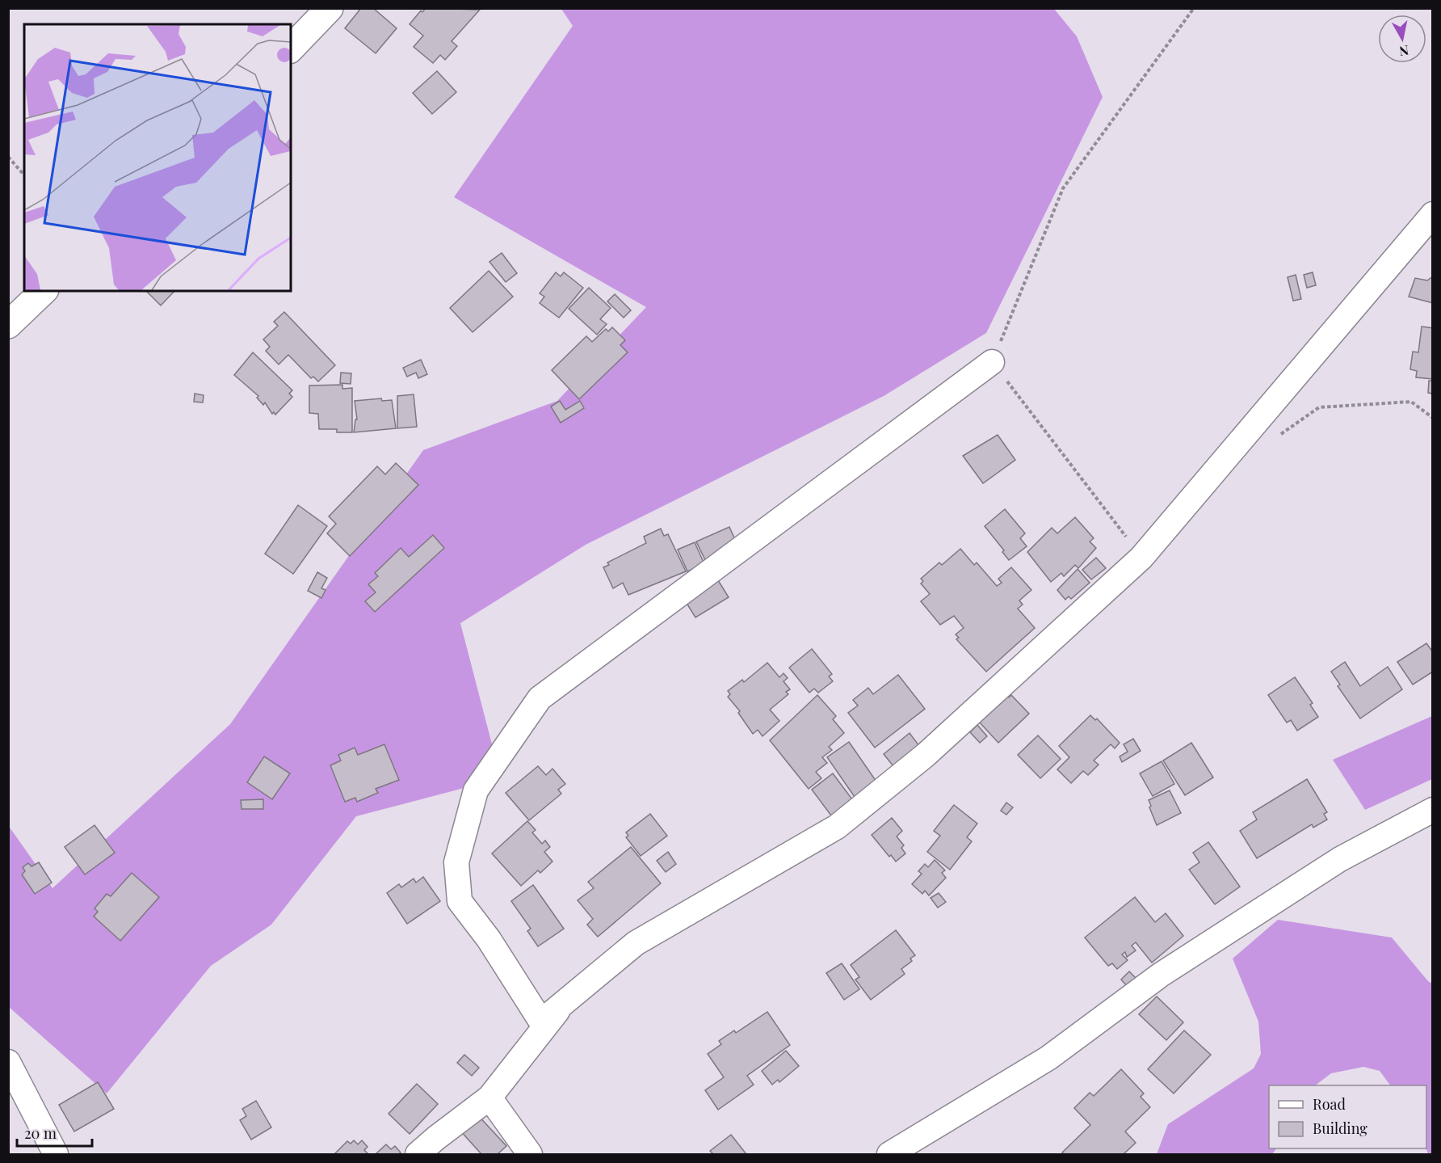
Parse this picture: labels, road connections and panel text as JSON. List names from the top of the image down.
{
  "legend": ["Road", "Building"],
  "scale_bar": "20 m",
  "north": "bottom"
}
